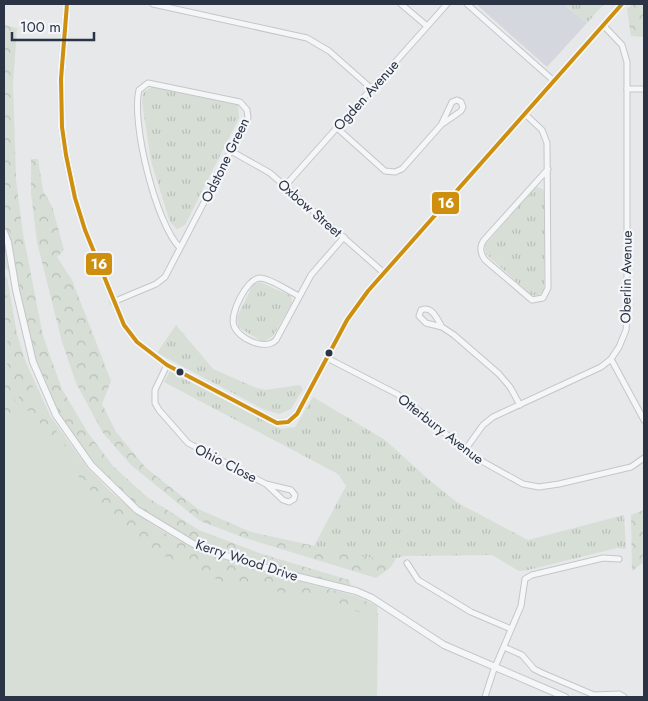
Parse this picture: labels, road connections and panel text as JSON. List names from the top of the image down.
{
  "streets": {
    "street": [
      "Ogden Avenue",
      "Odstone Green",
      "Oxbow Street",
      "Oberlin Avenue",
      "Otterbury Avenue",
      "Ohio Close",
      "Kerry Wood Drive"
    ]
  },
  "crossings": [
    ["Ogden Avenue", "Oxbow Street"],
    ["Odstone Green", "Oxbow Street"],
    ["Oberlin Avenue", "Otterbury Avenue"]
  ],
  "lines": ["transit line 16"],
  "scale_bar": "100 m"
}
